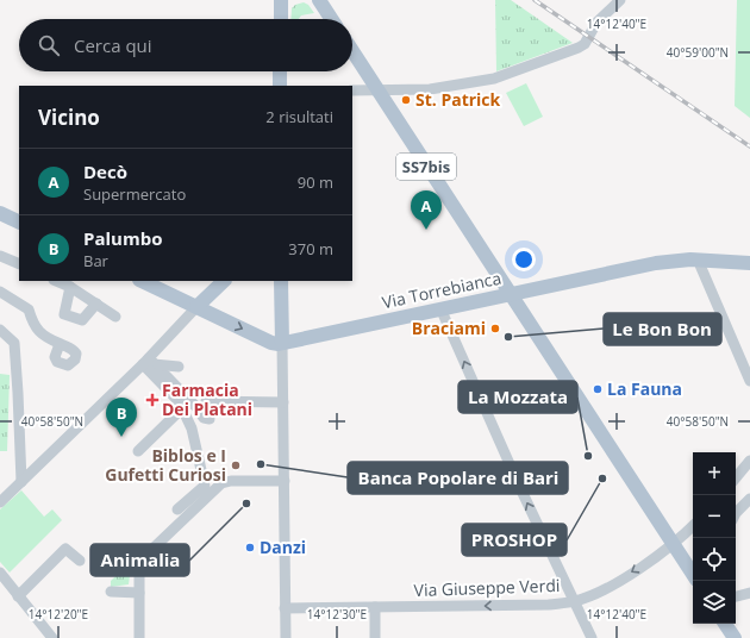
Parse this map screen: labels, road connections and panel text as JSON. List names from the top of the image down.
{
  "streets": {
    "main road": ["SS7bis", "Via Torrebianca"],
    "street": ["Via Giuseppe Verdi"]
  },
  "crossings": [
    ["SS7bis", "Via Torrebianca"],
    ["SS7bis", "Via Giuseppe Verdi"]
  ],
  "one_way": ["Via Giuseppe Verdi"],
  "places": {
    "other": [
      "St. Patrick",
      "Braciami",
      "Le Bon Bon",
      "La Fauna",
      "La Mozzata",
      "Banca Popolare di Bari",
      "Biblos e I Gufetti Curiosi",
      "PROSHOP",
      "Animalia",
      "Danzi"
    ],
    "health": ["Farmacia Dei Platani"]
  },
  "page": {
    "search": "Cerca qui",
    "heading": ["Vicino", "2 risultati"],
    "list": [
      {
        "mark": "A",
        "name": "Decò",
        "note": "Supermercato",
        "value": "90 m"
      },
      {
        "mark": "B",
        "name": "Palumbo",
        "note": "Bar",
        "value": "370 m"
      }
    ],
    "pins": ["A", "B"],
    "map_buttons": ["+", "−"]
  },
  "coordinates": [
    "14°12'40\"E",
    "40°59'00\"N",
    "40°58'50\"N",
    "14°12'20\"E",
    "14°12'30\"E"
  ]
}
